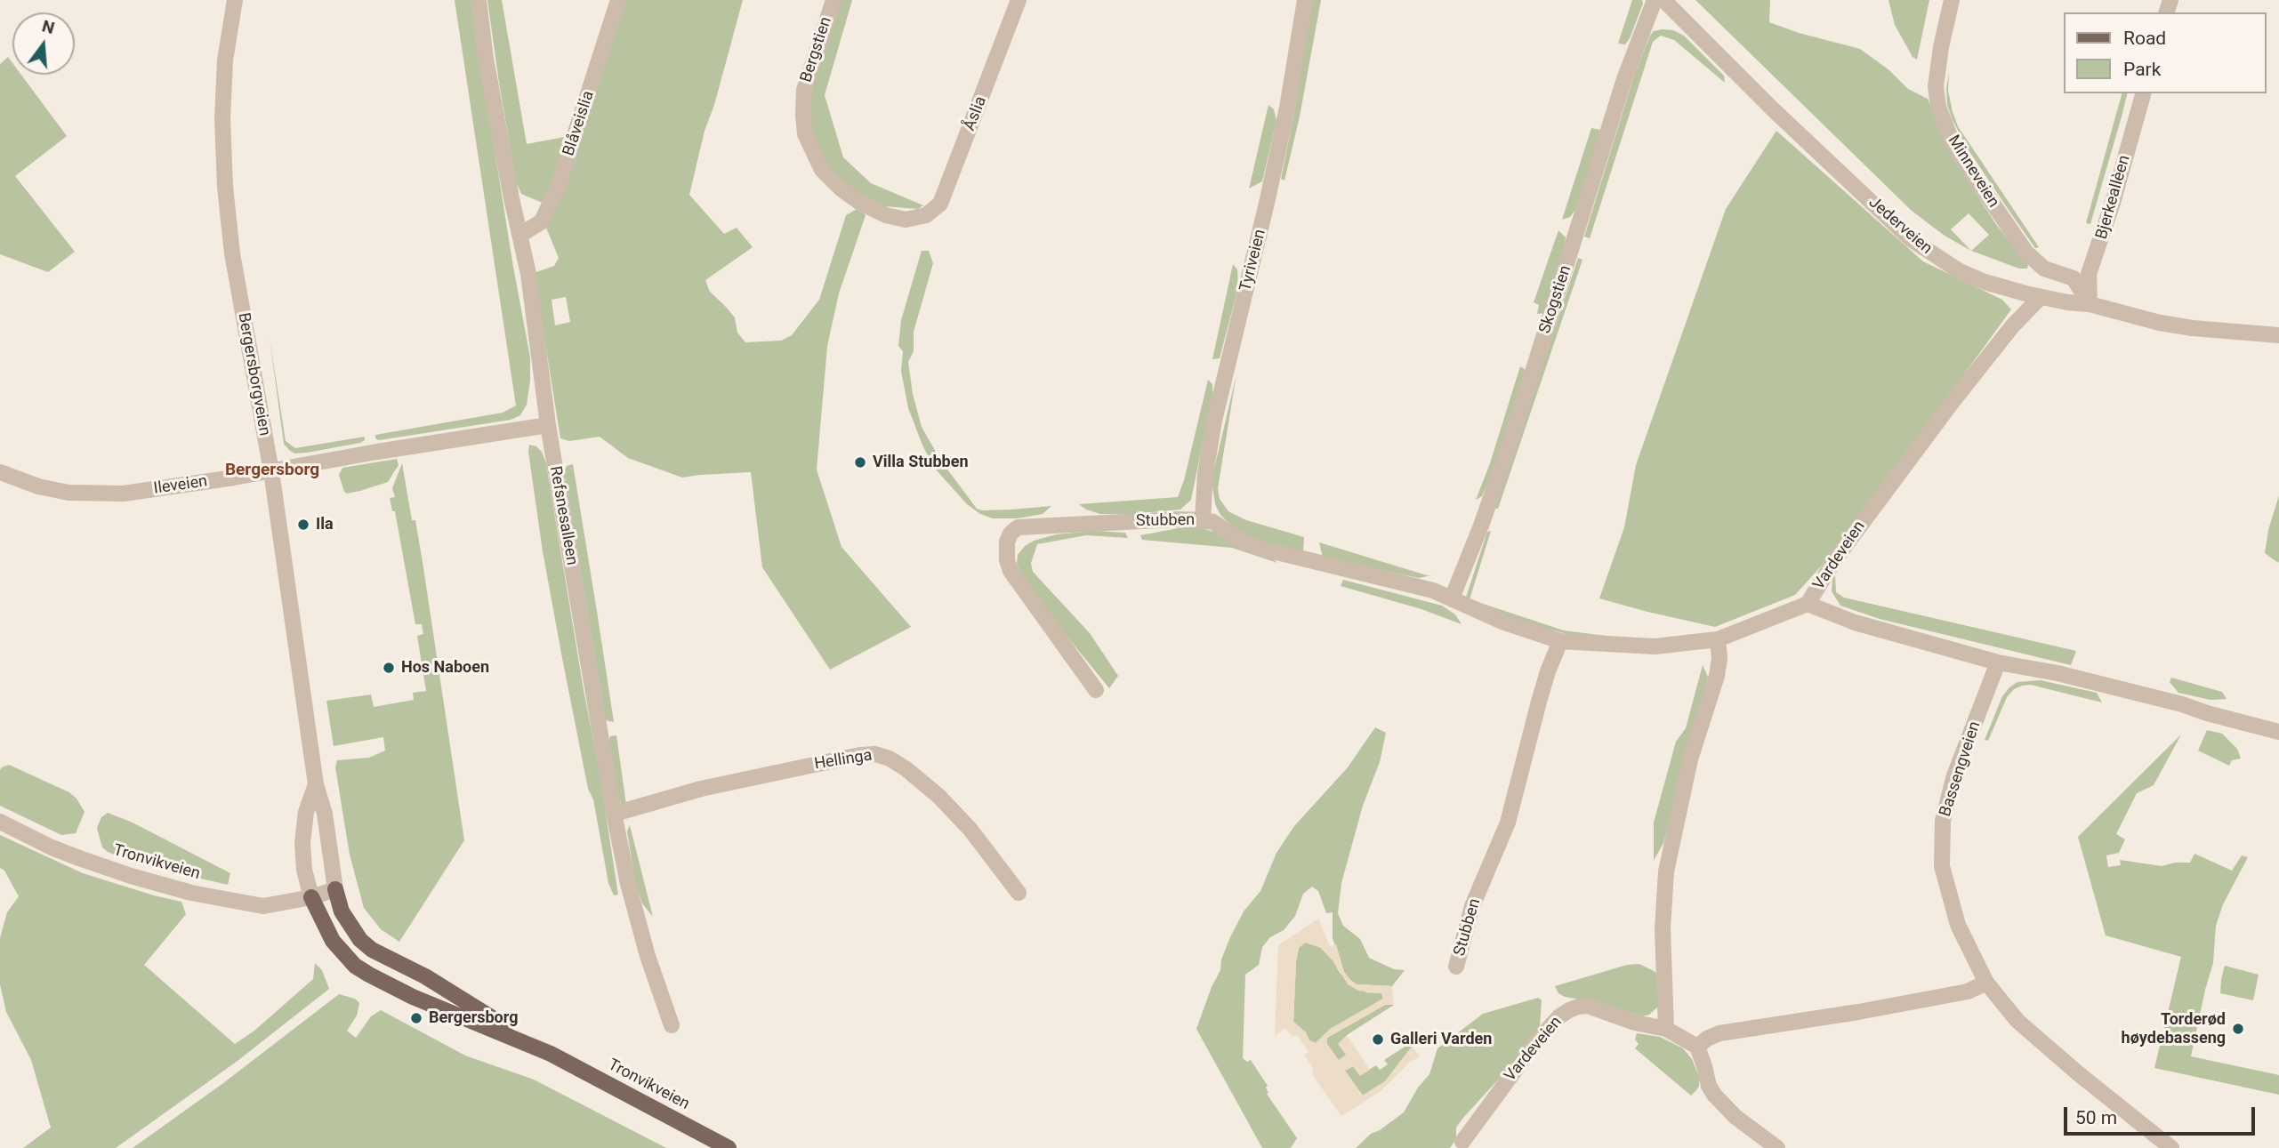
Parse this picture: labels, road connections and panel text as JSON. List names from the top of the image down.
{
  "streets": {
    "main road": ["Tronvikveien"],
    "street": [
      "Bergstien",
      "Åslia",
      "Blåveislia",
      "Minneveien",
      "Bjerkeallèen",
      "Jederveien",
      "Tyriveien",
      "Skogstien",
      "Bergersborgveien",
      "Ileveien",
      "Refsnesalleen",
      "Stubben",
      "Vardeveien",
      "Hellinga",
      "Bassengveien"
    ]
  },
  "crossings": [
    ["Bergstien", "Åslia"],
    ["Blåveislia", "Refsnesalleen"],
    ["Minneveien", "Bjerkeallèen"],
    ["Minneveien", "Jederveien"],
    ["Bjerkeallèen", "Jederveien"],
    ["Jederveien", "Vardeveien"],
    ["Tyriveien", "Stubben"],
    ["Skogstien", "Stubben"],
    ["Bergersborgveien", "Ileveien"],
    ["Bergersborgveien", "Tronvikveien"],
    ["Ileveien", "Refsnesalleen"],
    ["Refsnesalleen", "Hellinga"],
    ["Stubben", "Vardeveien"]
  ],
  "districts": ["Bergersborg"],
  "places": [
    "Villa Stubben",
    "Ila",
    "Hos Naboen",
    "Bergersborg",
    "Torderød høydebasseng",
    "Galleri Varden"
  ],
  "legend": ["Road", "Park"],
  "scale_bar": "50 m",
  "north": "top"
}
